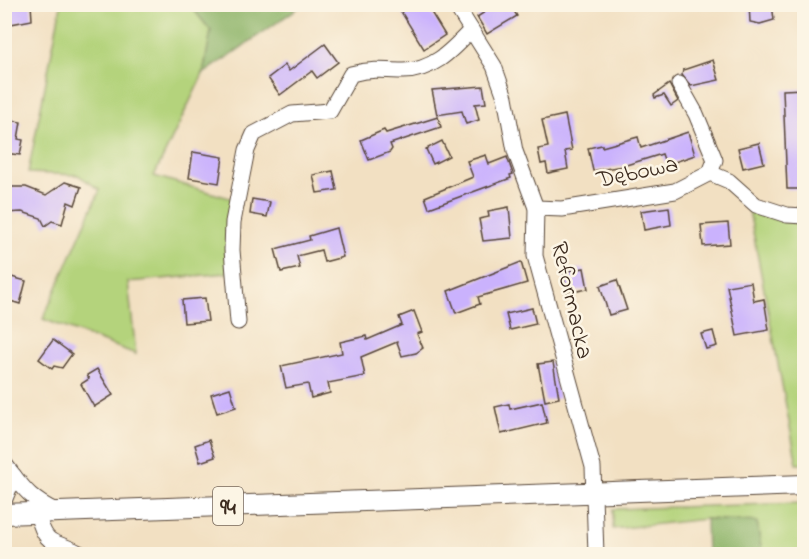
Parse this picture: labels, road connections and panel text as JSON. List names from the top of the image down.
{
  "streets": {
    "main road": ["94"],
    "street": ["Dębowa", "Reformacka"]
  },
  "crossings": [
    ["Dębowa", "Reformacka"],
    ["Reformacka", "94"]
  ]
}
